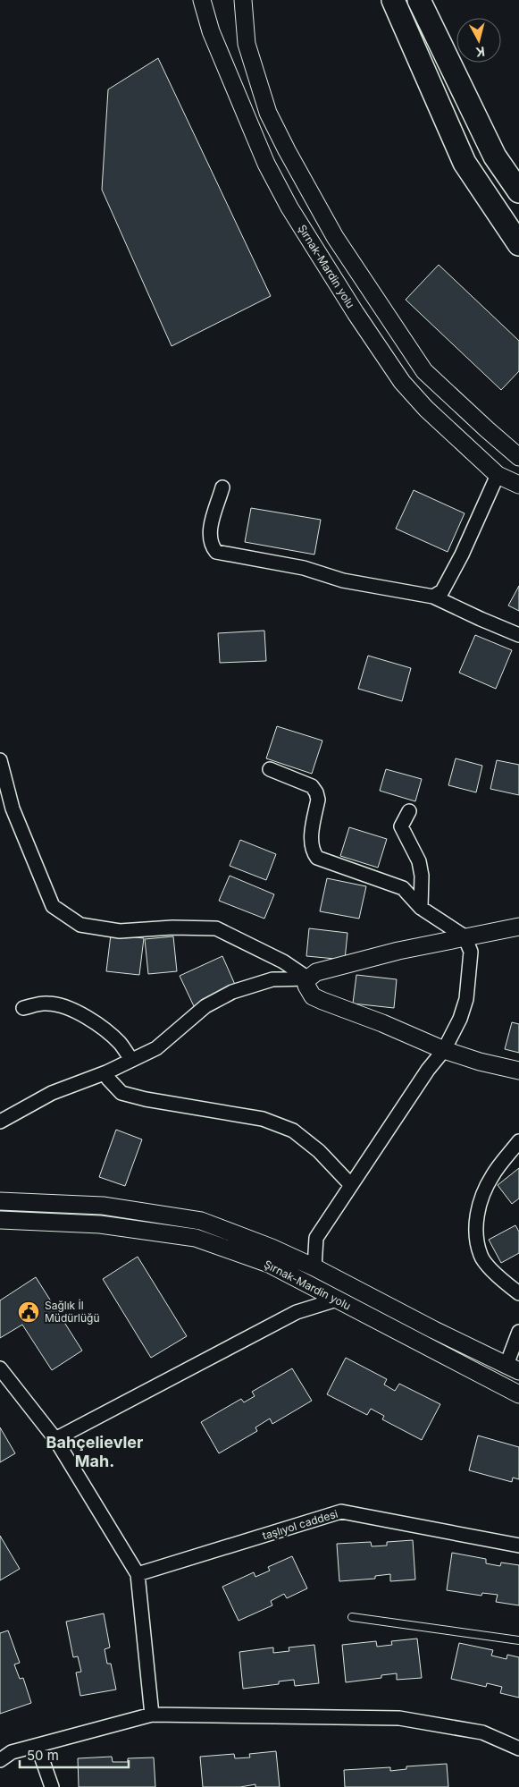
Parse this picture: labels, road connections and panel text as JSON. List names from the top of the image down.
{
  "streets": {
    "street": ["Şırnak-Mardin yolu", "taşlıyol caddesi"]
  },
  "districts": ["Bahçelievler Mah."],
  "places": {
    "public building": ["Sağlık İl Müdürlüğü"]
  },
  "scale_bar": "50 m",
  "north": "bottom"
}
